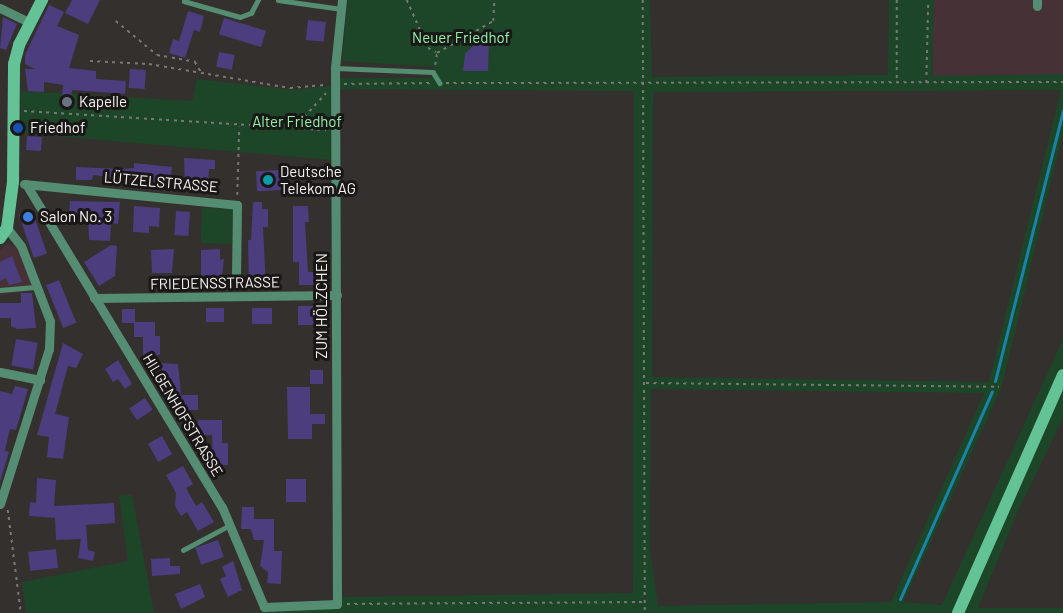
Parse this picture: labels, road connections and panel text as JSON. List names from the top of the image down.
{
  "streets": {
    "street": [
      "LÜTZELSTRASSE",
      "FRIEDENSSTRASSE",
      "ZUM HÖLZCHEN",
      "HILGENHOFSTRASSE"
    ]
  },
  "crossings": [
    ["LÜTZELSTRASSE", "HILGENHOFSTRASSE"],
    ["FRIEDENSSTRASSE", "ZUM HÖLZCHEN"],
    ["FRIEDENSSTRASSE", "HILGENHOFSTRASSE"],
    ["ZUM HÖLZCHEN", "HILGENHOFSTRASSE"]
  ],
  "parks": ["Neuer Friedhof", "Alter Friedhof"],
  "places": [
    "Kapelle",
    "Friedhof",
    "Deutsche Telekom AG",
    "Salon No. 3"
  ]
}
